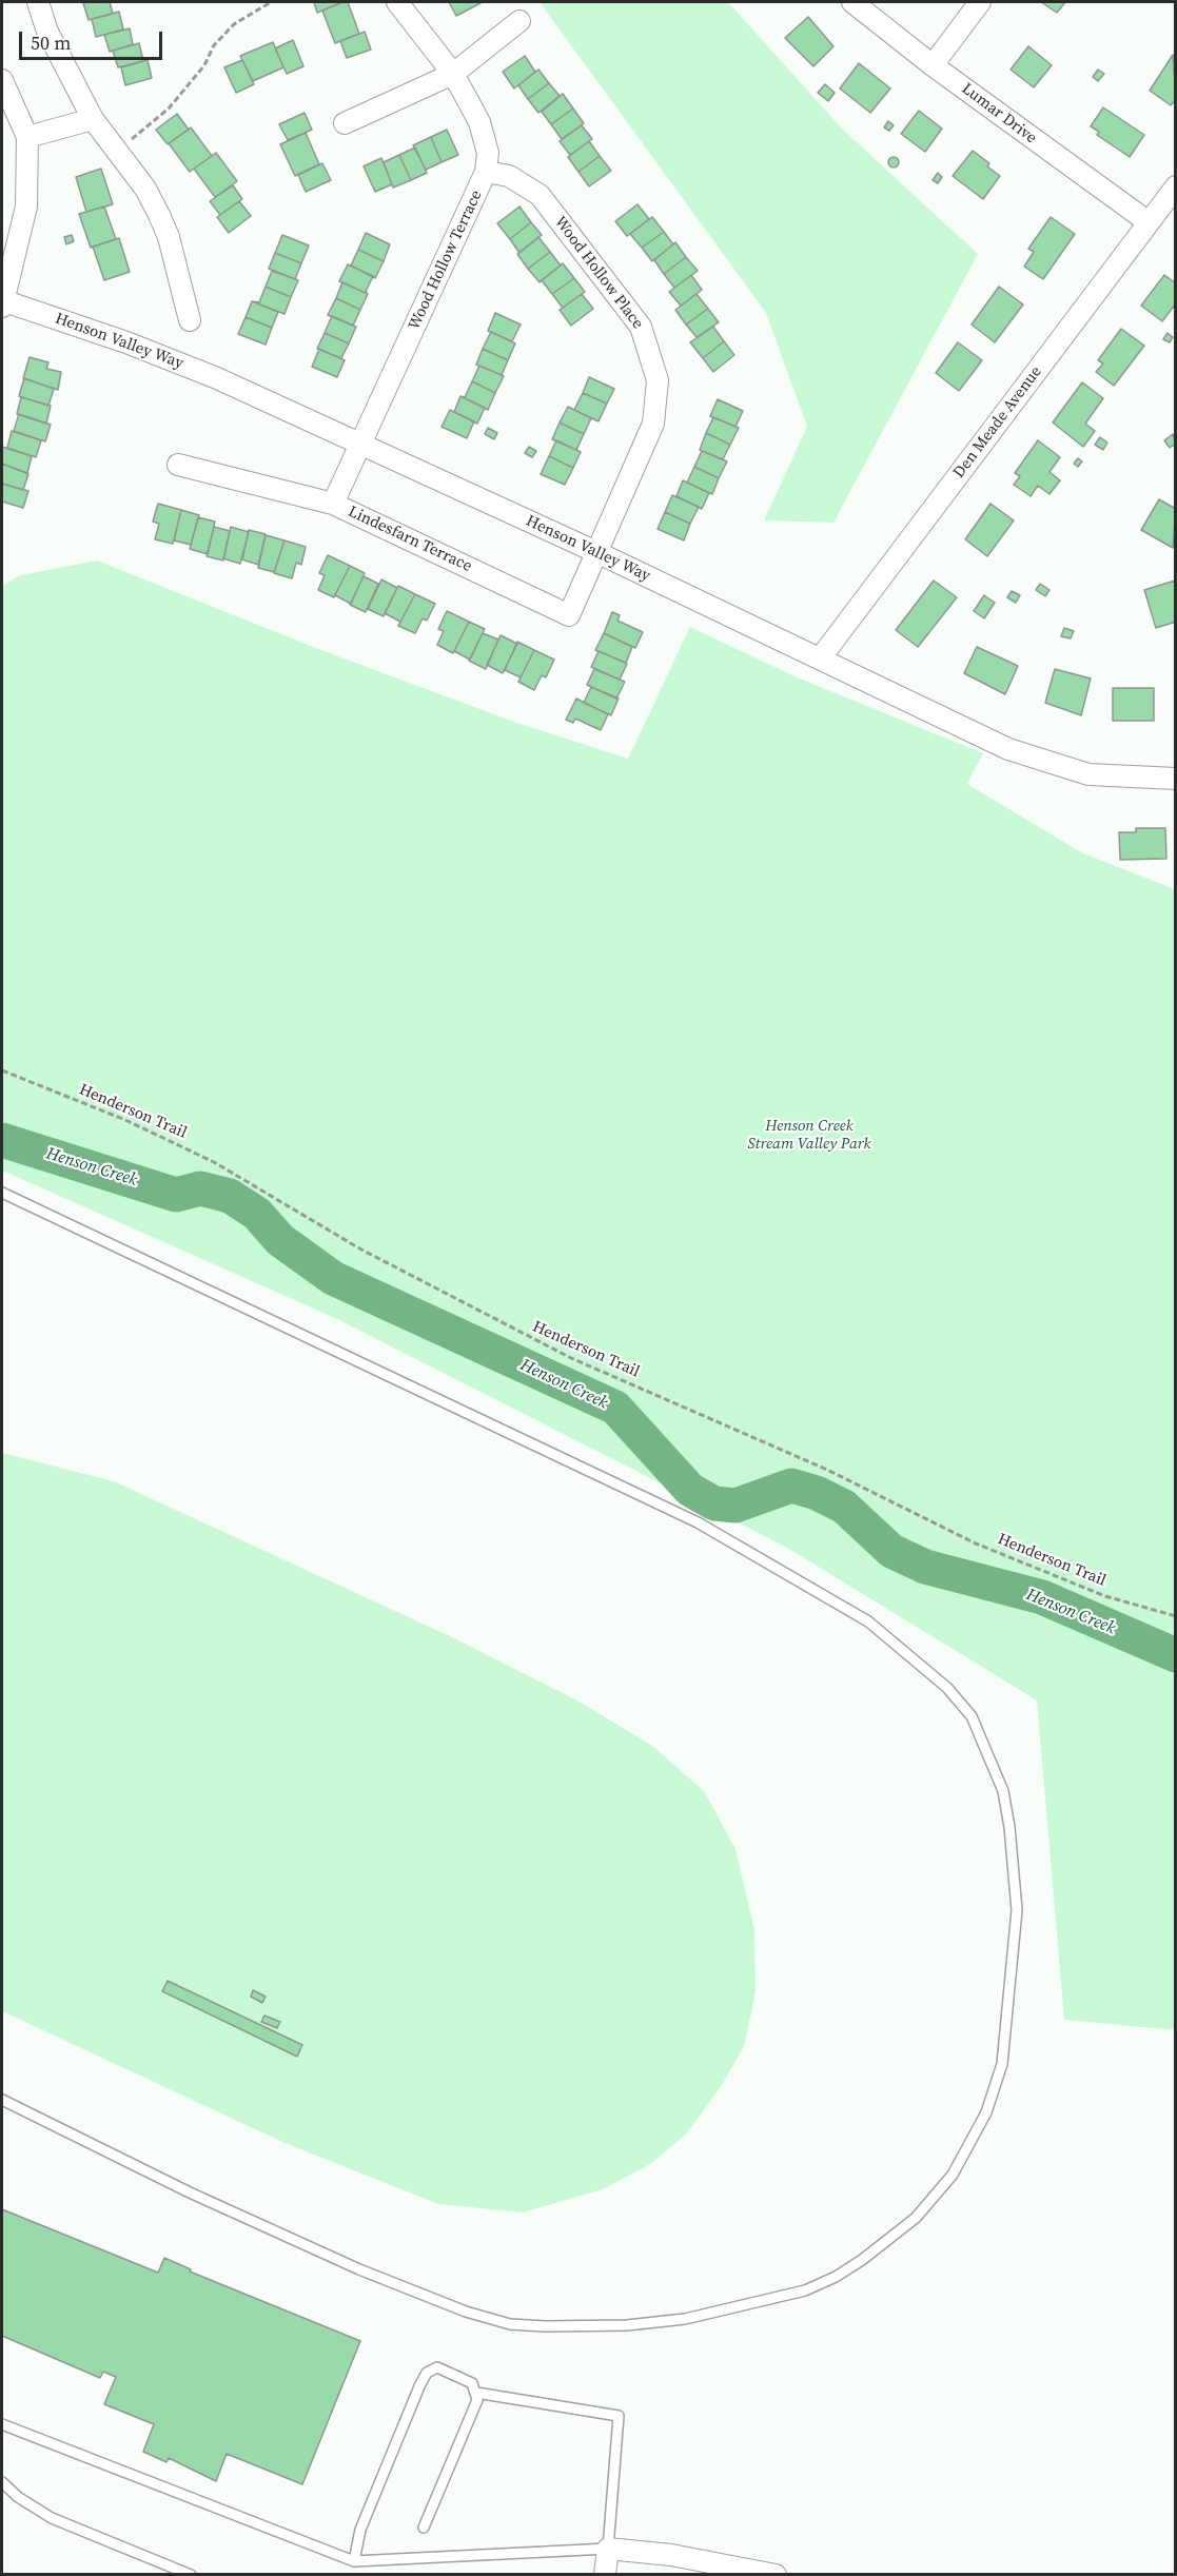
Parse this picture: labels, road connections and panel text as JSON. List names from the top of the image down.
{
  "streets": {
    "street": [
      "Lumar Drive",
      "Wood Hollow Terrace",
      "Wood Hollow Place",
      "Henson Valley Way",
      "Den Meade Avenue",
      "Lindesfarn Terrace"
    ],
    "path": ["Henderson Trail"]
  },
  "crossings": [
    ["Lumar Drive", "Den Meade Avenue"],
    ["Wood Hollow Terrace", "Wood Hollow Place"],
    ["Wood Hollow Terrace", "Henson Valley Way"],
    ["Wood Hollow Terrace", "Lindesfarn Terrace"],
    ["Wood Hollow Place", "Henson Valley Way"],
    ["Wood Hollow Place", "Lindesfarn Terrace"],
    ["Henson Valley Way", "Den Meade Avenue"],
    ["Henson Valley Way", "Lindesfarn Terrace"]
  ],
  "water": ["Henson Creek"],
  "parks": ["Henson Creek Stream Valley Park"],
  "scale_bar": "50 m"
}
